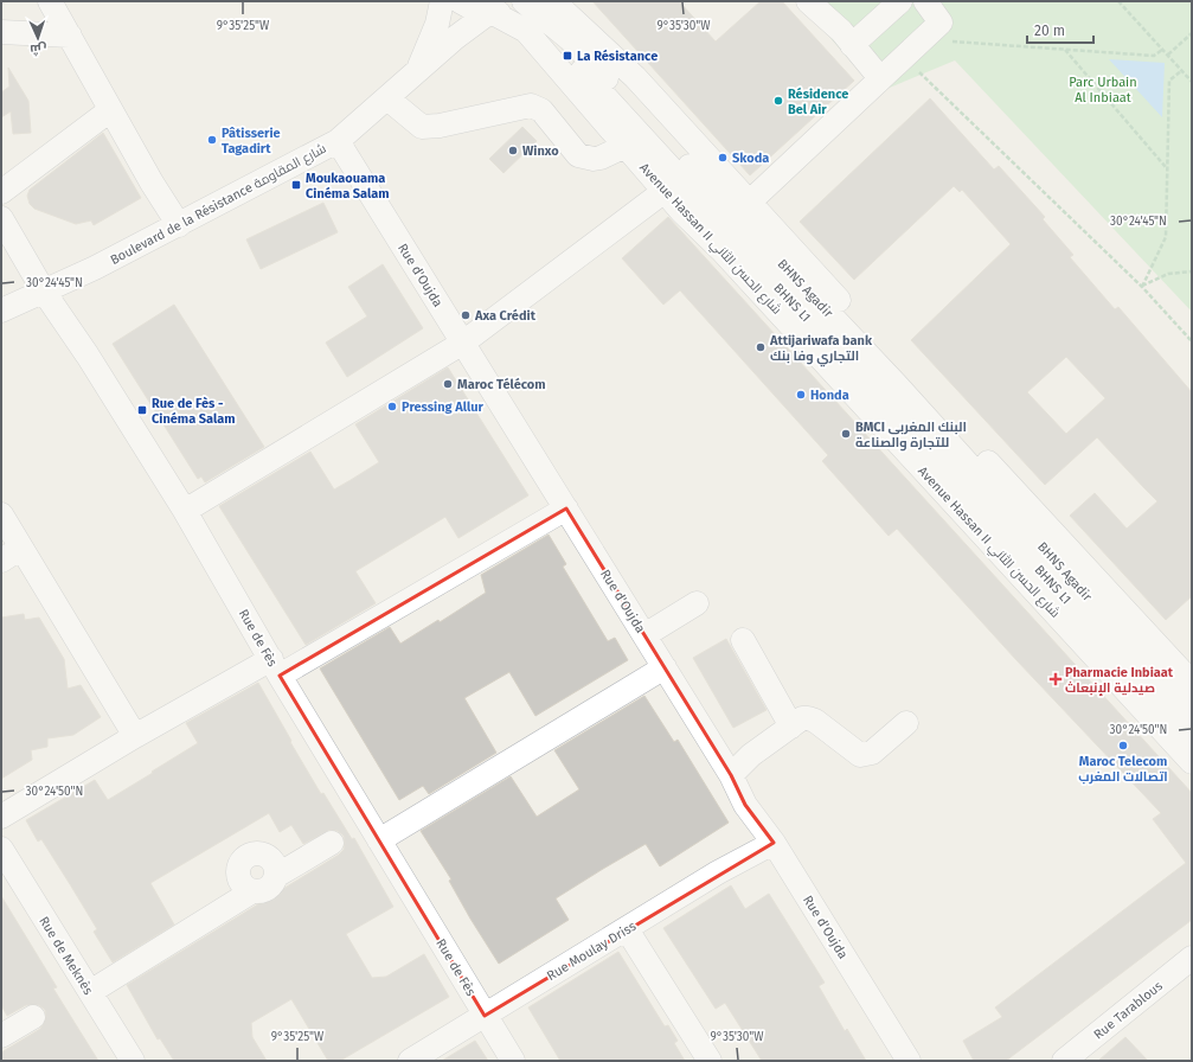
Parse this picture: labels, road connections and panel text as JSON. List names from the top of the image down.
{
  "streets": {
    "street": [
      "Boulevard de la Résistance شارع المقاومة",
      "Avenue Hassan II شارع الحسن الثاني",
      "Rue d'Oujda",
      "BHNS Agadir",
      "BHNS L1",
      "Rue de Fès",
      "Rue Moulay Driss",
      "Rue de Meknès",
      "Rue Tarablous"
    ]
  },
  "crossings": [
    ["Boulevard de la Résistance شارع المقاومة", "Avenue Hassan II شارع الحسن الثاني"],
    ["Boulevard de la Résistance شارع المقاومة", "Rue d'Oujda"],
    ["Boulevard de la Résistance شارع المقاومة", "BHNS Agadir"],
    ["Boulevard de la Résistance شارع المقاومة", "BHNS L1"],
    ["Boulevard de la Résistance شارع المقاومة", "Rue de Fès"],
    ["Avenue Hassan II شارع الحسن الثاني", "BHNS Agadir"],
    ["Avenue Hassan II شارع الحسن الثاني", "BHNS L1"],
    ["Rue d'Oujda", "Rue Moulay Driss"],
    ["BHNS Agadir", "BHNS L1"],
    ["Rue de Fès", "Rue Moulay Driss"]
  ],
  "parks": ["Parc Urbain Al Inbiaat"],
  "places": {
    "transit": ["La Résistance", "Moukaouama Cinéma Salam", "Rue de Fès - Cinéma Salam"],
    "other": [
      "Résidence Bel Air",
      "Pâtisserie Tagadirt",
      "Winxo",
      "Skoda",
      "Axa Crédit",
      "Attijariwafa bank التجاري وفا بنك",
      "Maroc Télécom",
      "Honda",
      "Pressing Allur",
      "BMCI البنك المغربي للتجارة والصناعة",
      "Maroc Telecom اتصالات المغرب"
    ],
    "health": ["Pharmacie Inbiaat صيدلية الإنبعاث"]
  },
  "scale_bar": "20 m",
  "north": "bottom",
  "coordinates": [
    "9°35'25\"W",
    "9°35'30\"W",
    "30°24'45\"N",
    "30°24'50\"N"
  ]
}
